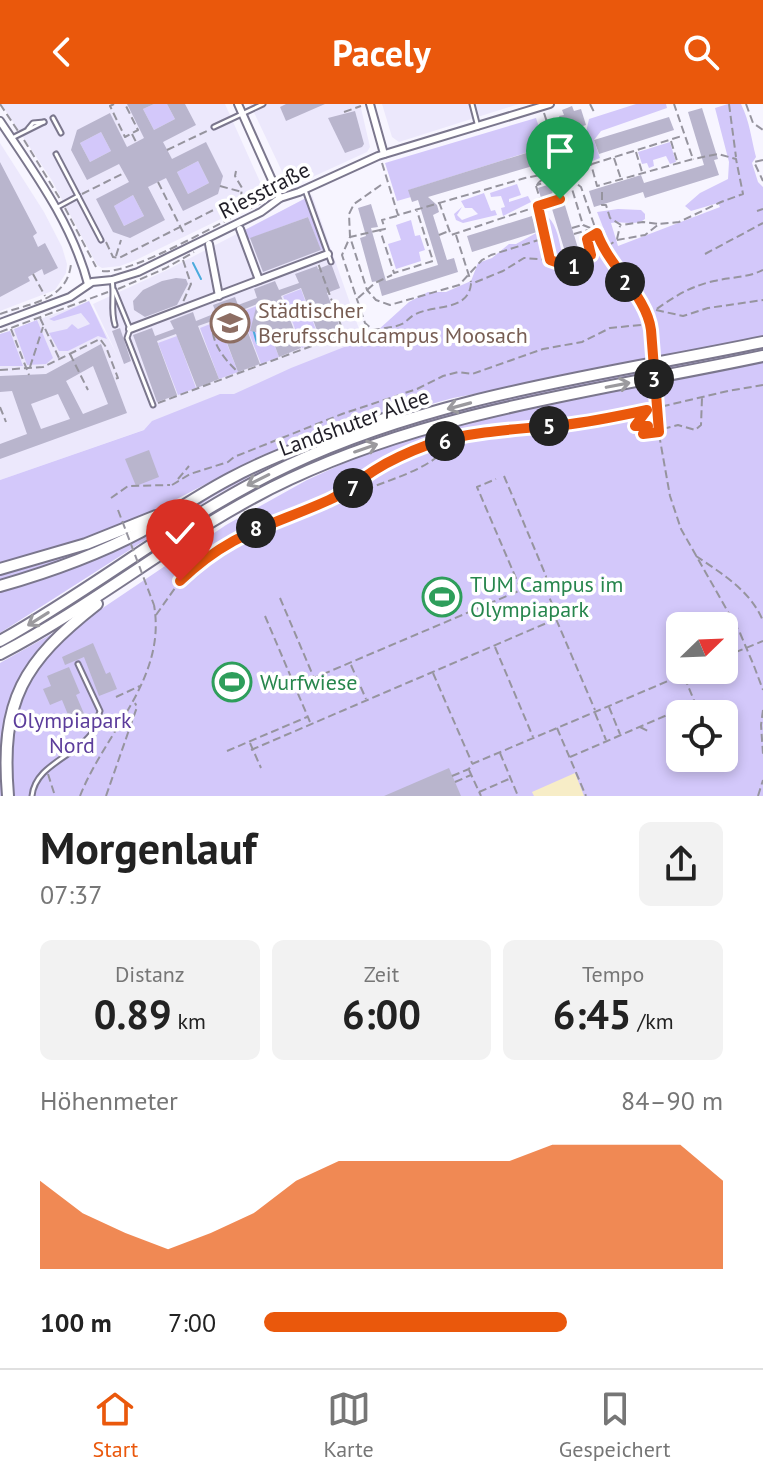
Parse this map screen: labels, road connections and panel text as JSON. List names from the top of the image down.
{
  "streets": {
    "highway": ["Landshuter Allee"],
    "street": ["Riesstraße"]
  },
  "parks": ["Olympiapark Nord"],
  "places": {
    "school or university": ["Städtischer Berufsschulcampus Moosach"],
    "sports": ["TUM Campus im Olympiapark", "Wurfwiese"]
  },
  "north": "top right",
  "page": {
    "header": "Pacely",
    "pins": [
      "1",
      "2",
      "3",
      "5",
      "6",
      "7",
      "8"
    ],
    "heading": ["Morgenlauf", "07:37"],
    "stats": [
      ["Distanz", "0.89 km"],
      ["Zeit", "6:00"],
      ["Tempo", "6:45 /km"]
    ],
    "chart": ["Höhenmeter", "84–90 m"],
    "list": [
      {
        "name": "100 m",
        "note": "7:00"
      }
    ],
    "tabs": ["Start", "Karte", "Gespeichert"]
  }
}
